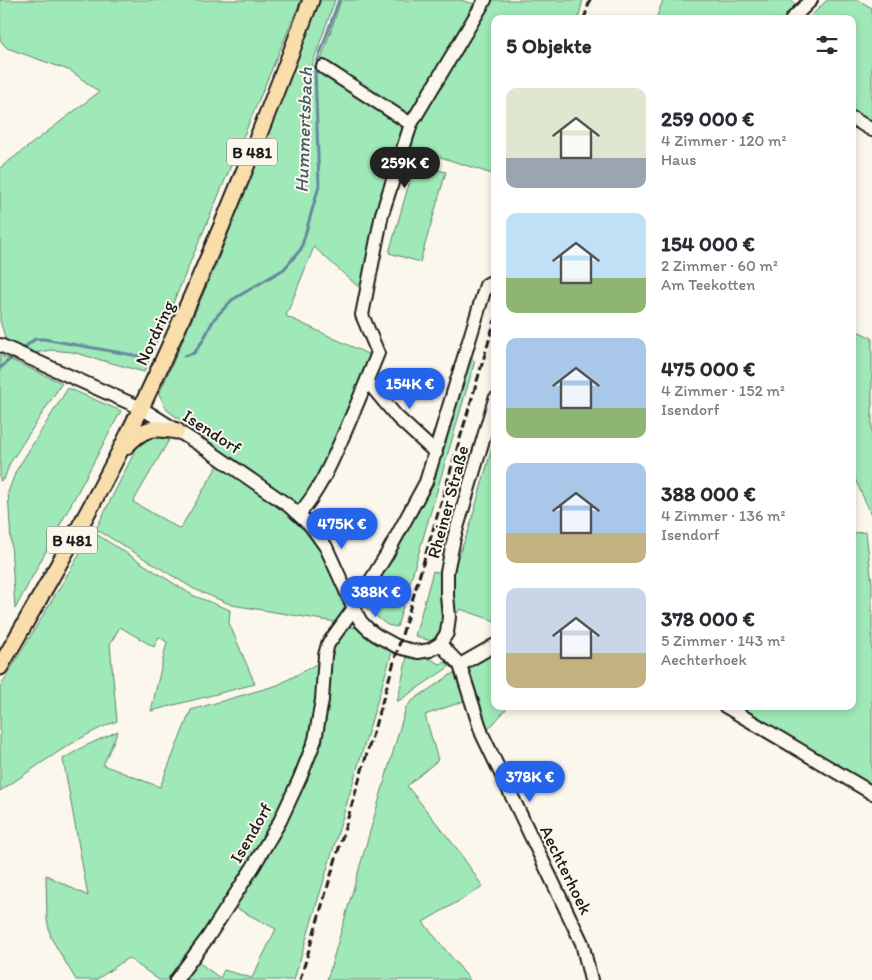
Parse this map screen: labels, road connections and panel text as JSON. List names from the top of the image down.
{
  "streets": {
    "main road": ["B 481", "Nordring"],
    "street": ["Isendorf", "Rheiner Straße", "Aechterhoek"]
  },
  "crossings": [
    ["Nordring", "Isendorf"],
    ["Isendorf", "Rheiner Straße"],
    ["Isendorf", "Aechterhoek"],
    ["Rheiner Straße", "Aechterhoek"]
  ],
  "water": ["Hummertsbach"],
  "page": {
    "heading": "5 Objekte",
    "list": [
      {
        "name": "259 000 €",
        "note": "4 Zimmer · 120 m² · Haus"
      },
      {
        "name": "154 000 €",
        "note": "2 Zimmer · 60 m² · Am Teekotten"
      },
      {
        "name": "475 000 €",
        "note": "4 Zimmer · 152 m² · Isendorf"
      },
      {
        "name": "388 000 €",
        "note": "4 Zimmer · 136 m² · Isendorf"
      },
      {
        "name": "378 000 €",
        "note": "5 Zimmer · 143 m² · Aechterhoek"
      }
    ],
    "price": [
      "259K €",
      "154K €",
      "475K €",
      "388K €",
      "378K €"
    ]
  }
}
